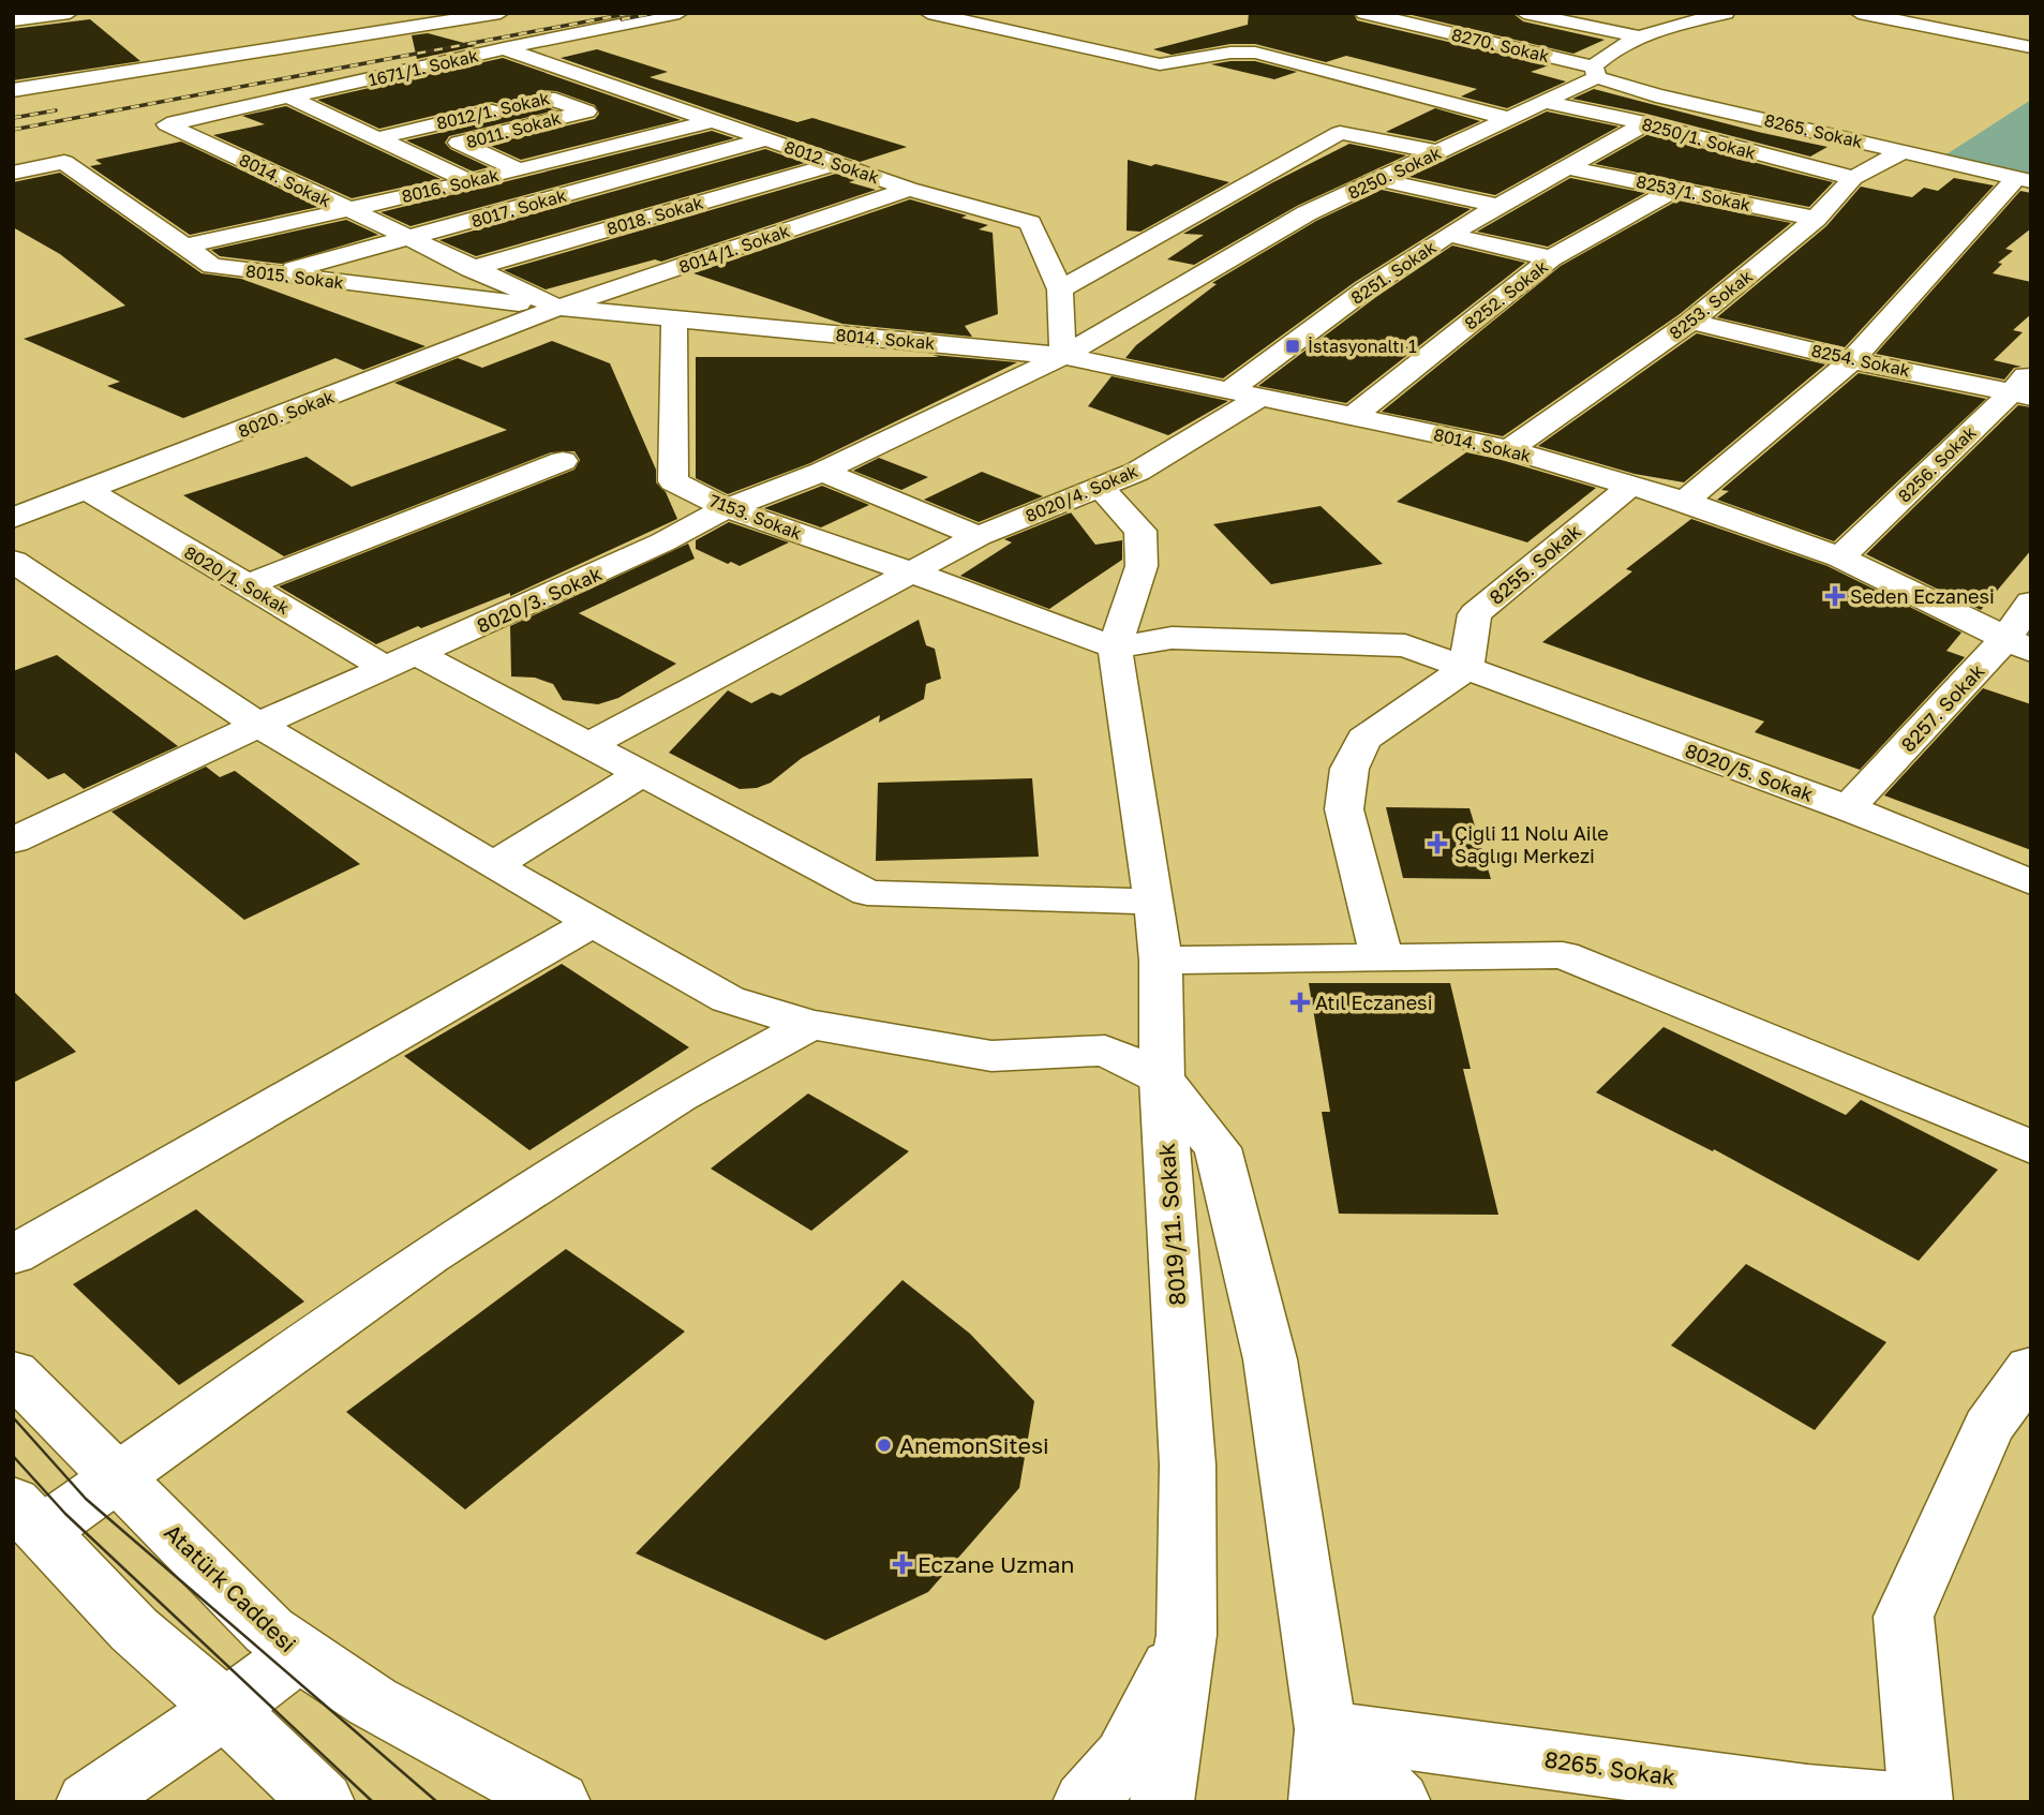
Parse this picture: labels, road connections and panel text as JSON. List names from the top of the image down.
{
  "streets": {
    "main road": [
      "8270. Sokak",
      "1671/1. Sokak",
      "8012/1. Sokak",
      "8011. Sokak",
      "8265. Sokak",
      "8250/1. Sokak",
      "8012. Sokak",
      "8250. Sokak",
      "8014. Sokak",
      "8016. Sokak",
      "8253/1. Sokak",
      "8017. Sokak",
      "8018. Sokak",
      "8014/1. Sokak",
      "8251. Sokak",
      "8015. Sokak",
      "8252. Sokak",
      "8253. Sokak",
      "8254. Sokak",
      "8020. Sokak",
      "8256. Sokak",
      "8020/4. Sokak",
      "7153. Sokak",
      "8255. Sokak",
      "8020/1. Sokak",
      "8020/3. Sokak",
      "8257. Sokak",
      "8020/5. Sokak",
      "8019/11. Sokak",
      "Atatürk Caddesi"
    ]
  },
  "crossings": [
    ["8270. Sokak", "8265. Sokak"],
    ["8270. Sokak", "8250. Sokak"],
    ["1671/1. Sokak", "8012. Sokak"],
    ["1671/1. Sokak", "8014. Sokak"],
    ["8012/1. Sokak", "8011. Sokak"],
    ["8012/1. Sokak", "8012. Sokak"],
    ["8011. Sokak", "8016. Sokak"],
    ["8265. Sokak", "8250. Sokak"],
    ["8265. Sokak", "8253. Sokak"],
    ["8250/1. Sokak", "8250. Sokak"],
    ["8250/1. Sokak", "8251. Sokak"],
    ["8250/1. Sokak", "8253. Sokak"],
    ["8012. Sokak", "8250. Sokak"],
    ["8012. Sokak", "8014. Sokak"],
    ["8012. Sokak", "8016. Sokak"],
    ["8012. Sokak", "8017. Sokak"],
    ["8012. Sokak", "8018. Sokak"],
    ["8012. Sokak", "8014/1. Sokak"],
    ["8012. Sokak", "8020/3. Sokak"],
    ["8250. Sokak", "8014. Sokak"],
    ["8250. Sokak", "8020/3. Sokak"],
    ["8014. Sokak", "8016. Sokak"],
    ["8014. Sokak", "8017. Sokak"],
    ["8014. Sokak", "8018. Sokak"],
    ["8014. Sokak", "8014/1. Sokak"],
    ["8014. Sokak", "8251. Sokak"],
    ["8014. Sokak", "8015. Sokak"],
    ["8014. Sokak", "8252. Sokak"],
    ["8014. Sokak", "8253. Sokak"],
    ["8014. Sokak", "8020. Sokak"],
    ["8014. Sokak", "8256. Sokak"],
    ["8014. Sokak", "8020/4. Sokak"],
    ["8014. Sokak", "7153. Sokak"],
    ["8014. Sokak", "8255. Sokak"],
    ["8014. Sokak", "8020/3. Sokak"],
    ["8014. Sokak", "8257. Sokak"],
    ["8016. Sokak", "8015. Sokak"],
    ["8253/1. Sokak", "8251. Sokak"],
    ["8253/1. Sokak", "8252. Sokak"],
    ["8253/1. Sokak", "8253. Sokak"],
    ["8017. Sokak", "8015. Sokak"],
    ["8014/1. Sokak", "8015. Sokak"],
    ["8014/1. Sokak", "8020. Sokak"],
    ["8015. Sokak", "8020. Sokak"],
    ["8253. Sokak", "8254. Sokak"],
    ["8254. Sokak", "8256. Sokak"],
    ["8020. Sokak", "8020/1. Sokak"],
    ["8020/4. Sokak", "7153. Sokak"],
    ["8020/4. Sokak", "8020/1. Sokak"],
    ["7153. Sokak", "8020/3. Sokak"],
    ["7153. Sokak", "8020/5. Sokak"],
    ["7153. Sokak", "8019/11. Sokak"],
    ["8255. Sokak", "8020/5. Sokak"],
    ["8020/1. Sokak", "8020/3. Sokak"],
    ["8020/1. Sokak", "8019/11. Sokak"],
    ["8257. Sokak", "8020/5. Sokak"],
    ["8020/5. Sokak", "8019/11. Sokak"]
  ],
  "places": {
    "transit": ["İstasyonaltı 1"],
    "health": [
      "Seden Eczanesi",
      "Çiğli 11 Nolu Aile Sağlığı Merkezi",
      "Atıl Eczanesi",
      "Eczane Uzman"
    ],
    "other": ["AnemonSitesi"]
  }
}
